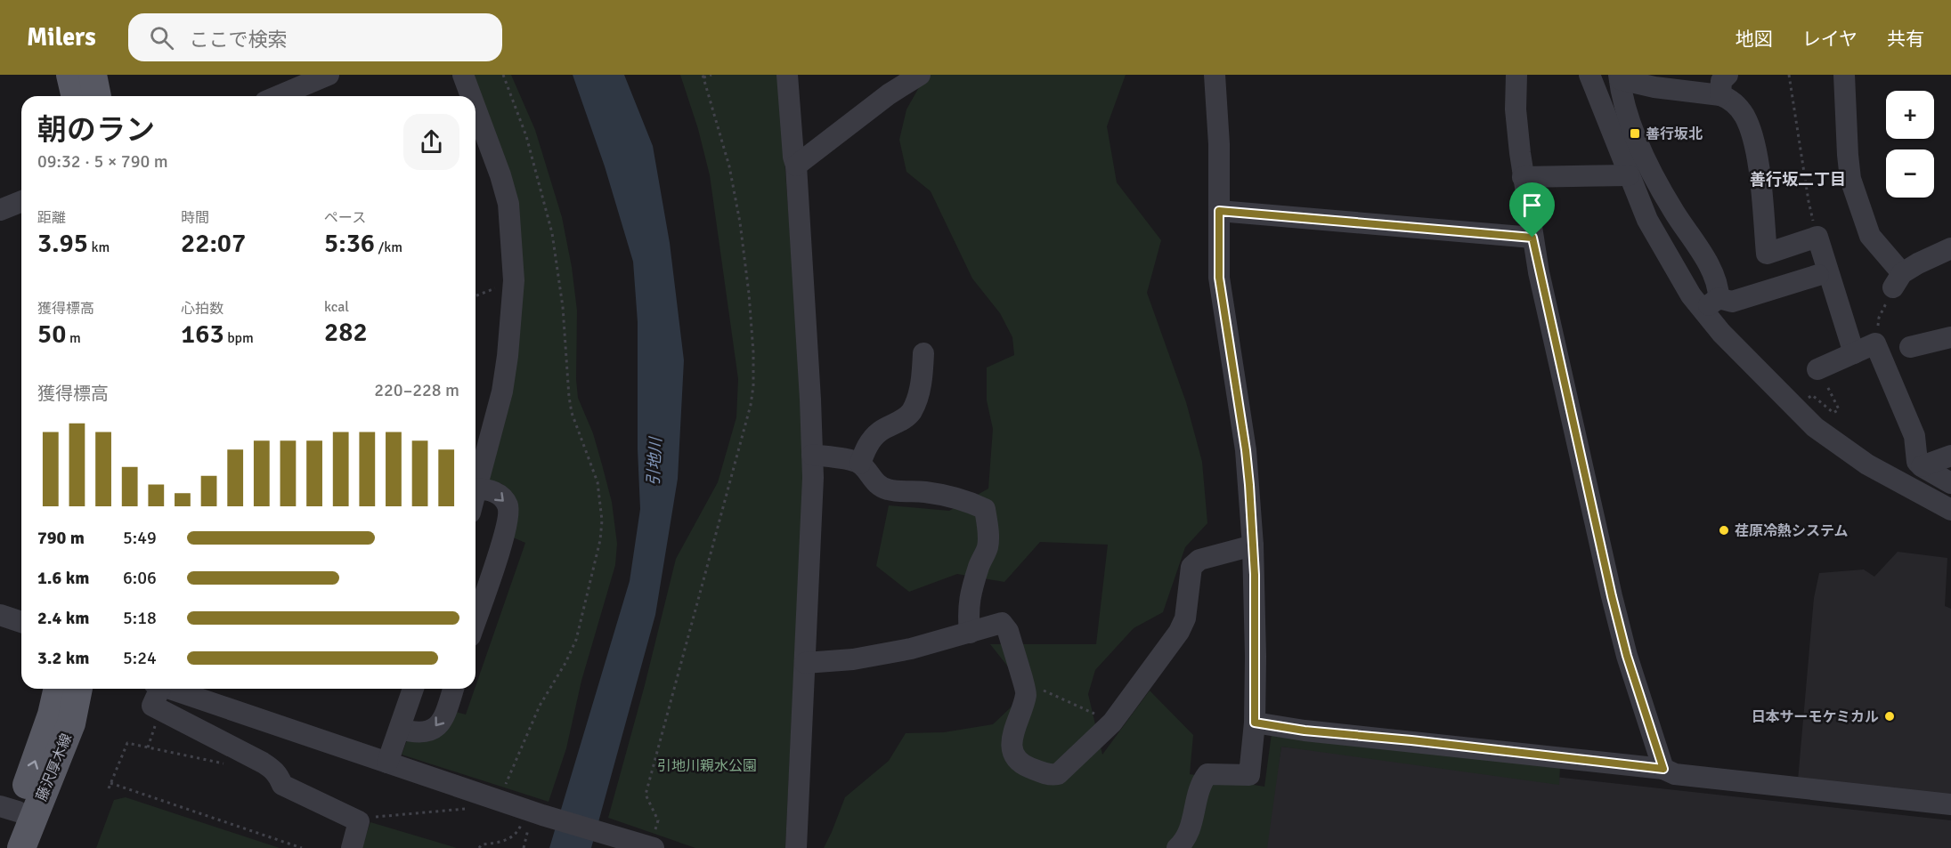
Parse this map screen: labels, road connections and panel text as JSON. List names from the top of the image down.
{
  "streets": {
    "main road": ["藤沢厚木線"]
  },
  "districts": ["善行坂二丁目"],
  "water": ["引地川"],
  "parks": ["引地川親水公園"],
  "places": {
    "transit": ["善行坂北"],
    "other": ["荏原冷熱システム", "日本サーモケミカル"]
  },
  "page": {
    "header": "Milers",
    "search": "ここで検索",
    "nav": ["地図", "レイヤ", "共有"],
    "map_buttons": ["+", "−"],
    "heading": ["朝のラン", "09:32 · 5 × 790 m"],
    "stats": [
      ["距離", "3.95 km"],
      ["時間", "22:07"],
      ["ペース", "5:36 /km"],
      ["獲得標高", "50 m"],
      ["心拍数", "163 bpm"],
      ["kcal", "282"]
    ],
    "chart": ["獲得標高", "220–228 m"],
    "list": [
      {
        "name": "790 m",
        "note": "5:49"
      },
      {
        "name": "1.6 km",
        "note": "6:06"
      },
      {
        "name": "2.4 km",
        "note": "5:18"
      },
      {
        "name": "3.2 km",
        "note": "5:24"
      }
    ]
  }
}
